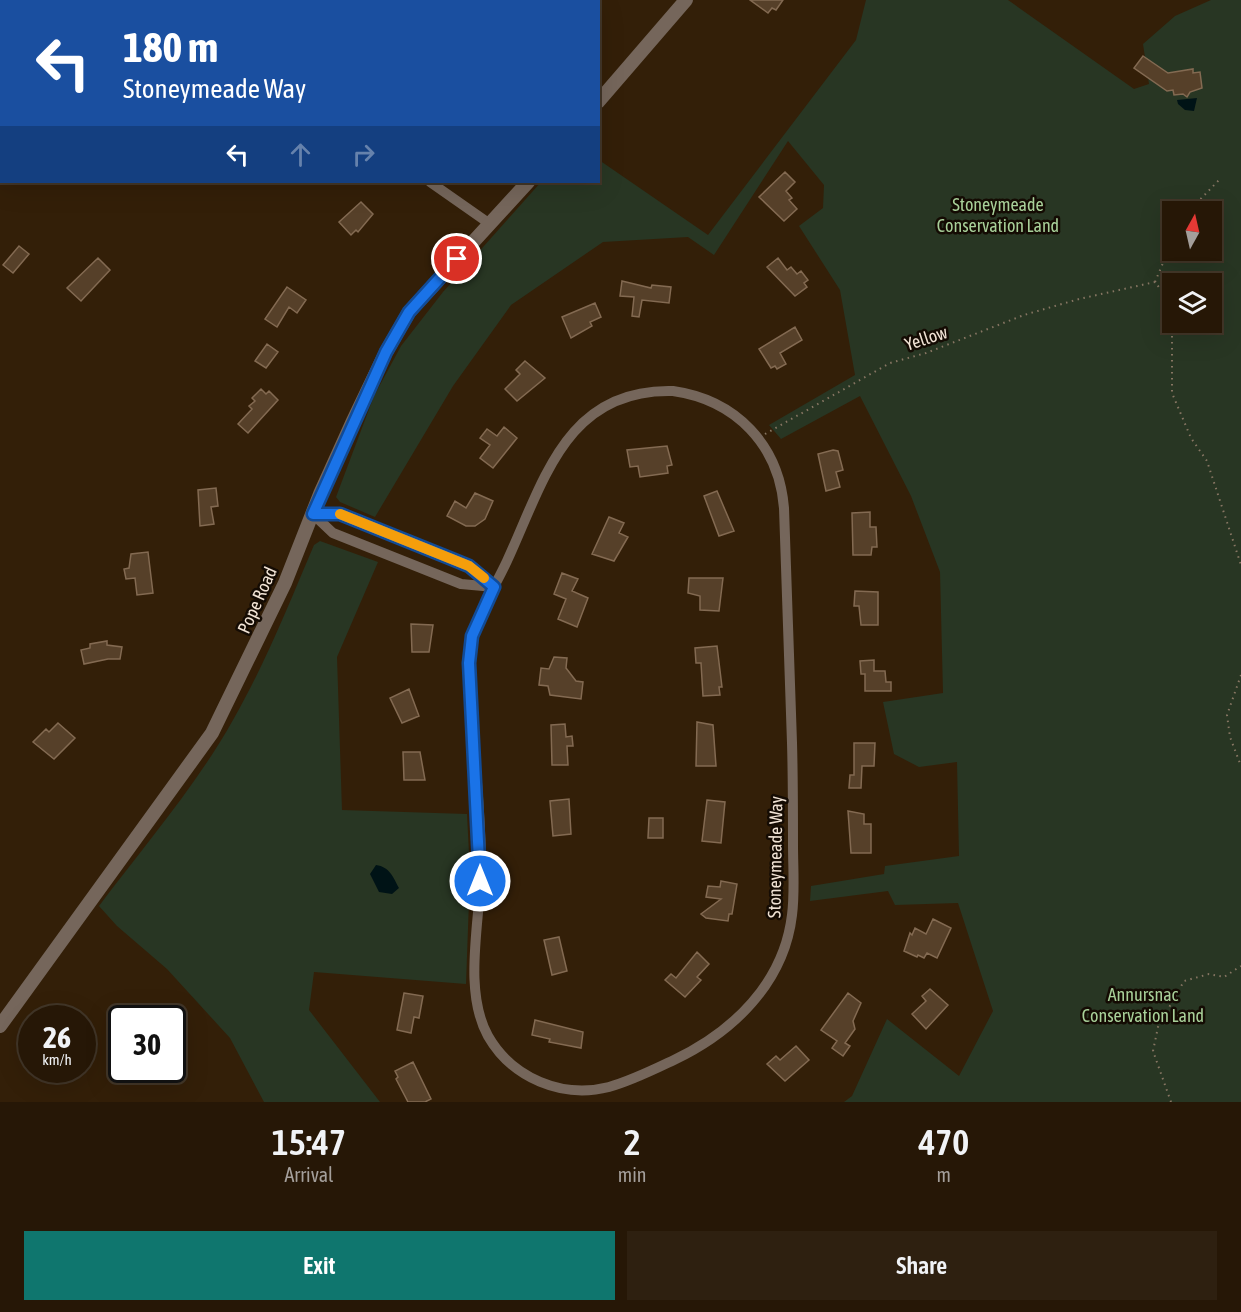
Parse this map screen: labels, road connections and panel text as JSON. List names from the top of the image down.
{
  "streets": {
    "street": ["Pope Road", "Stoneymeade Way"],
    "path": ["Yellow"]
  },
  "parks": ["Stoneymeade Conservation Land", "Annursnac Conservation Land"],
  "north": "top",
  "page": {
    "turn": ["180 m", "Stoneymeade Way"],
    "speed": "26 km/h",
    "limit": "30",
    "eta": [
      "15:47",
      "Arrival",
      "2",
      "min",
      "470",
      "m"
    ],
    "buttons": ["Exit", "Share"]
  }
}
